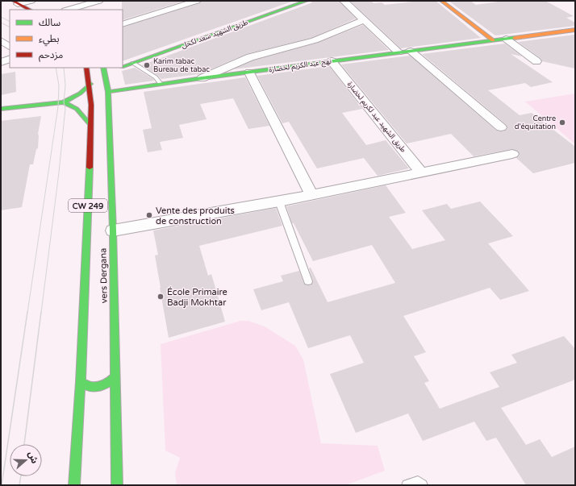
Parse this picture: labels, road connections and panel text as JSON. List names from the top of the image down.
{
  "streets": {
    "main road": [
      "طريق الشهيد سعد لكحل",
      "نهج عبد الكريم لخضارة",
      "CW 249",
      "vers Dergana"
    ],
    "street": ["طريق الشهيد عبد لكريم لخضارة"]
  },
  "crossings": [
    ["نهج عبد الكريم لخضارة", "طريق الشهيد عبد لكريم لخضارة"],
    ["نهج عبد الكريم لخضارة", "vers Dergana"]
  ],
  "places": [
    "Karim tabac Bureau de tabac",
    "Centre d'équitation",
    "Vente des produits de construction",
    "École Primaire Badji Mokhtar"
  ],
  "legend": ["سالك", "بطيء", "مزدحم"],
  "north": "right"
}
